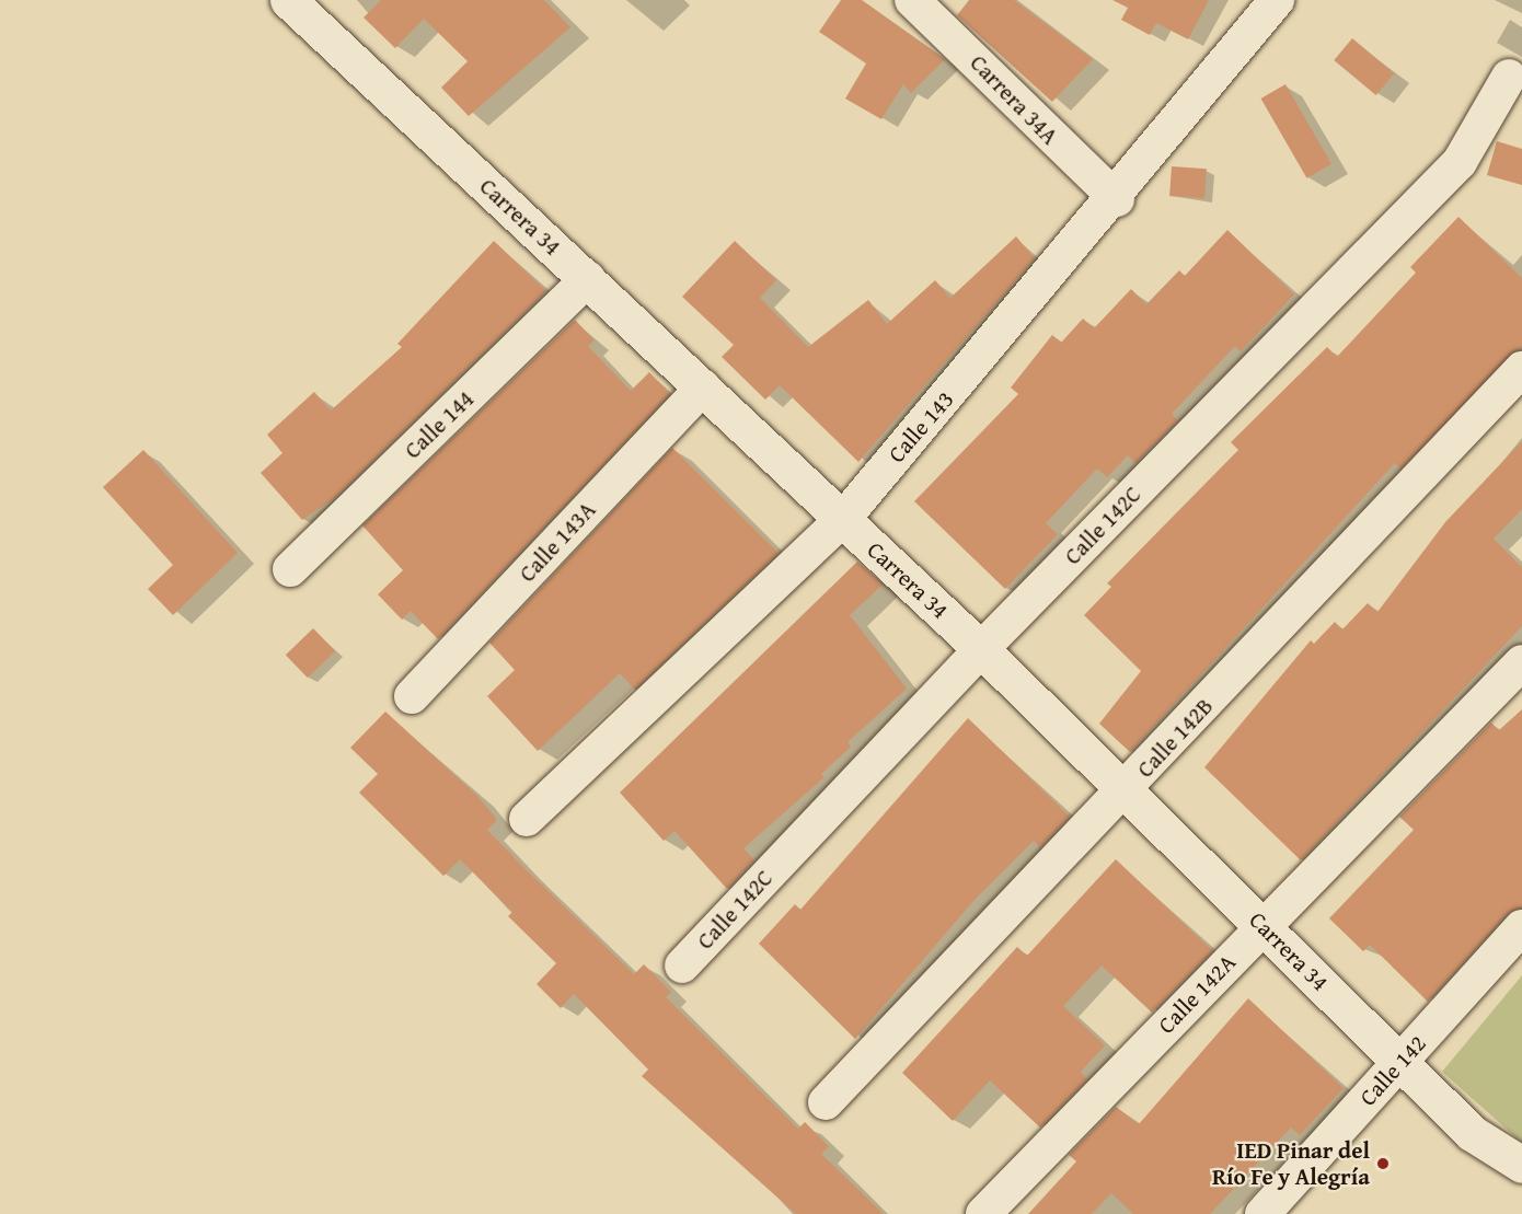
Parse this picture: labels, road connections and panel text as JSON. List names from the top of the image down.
{
  "streets": {
    "street": [
      "Carrera 34A",
      "Carrera 34",
      "Calle 144",
      "Calle 143",
      "Calle 142C",
      "Calle 143A",
      "Calle 142B",
      "Calle 142A",
      "Calle 142"
    ]
  },
  "crossings": [
    ["Carrera 34A", "Calle 143"],
    ["Carrera 34", "Calle 144"],
    ["Carrera 34", "Calle 143"],
    ["Carrera 34", "Calle 142C"],
    ["Carrera 34", "Calle 143A"],
    ["Carrera 34", "Calle 142B"],
    ["Carrera 34", "Calle 142A"],
    ["Carrera 34", "Calle 142"]
  ],
  "places": ["IED Pinar del Río Fe y Alegría"]
}
